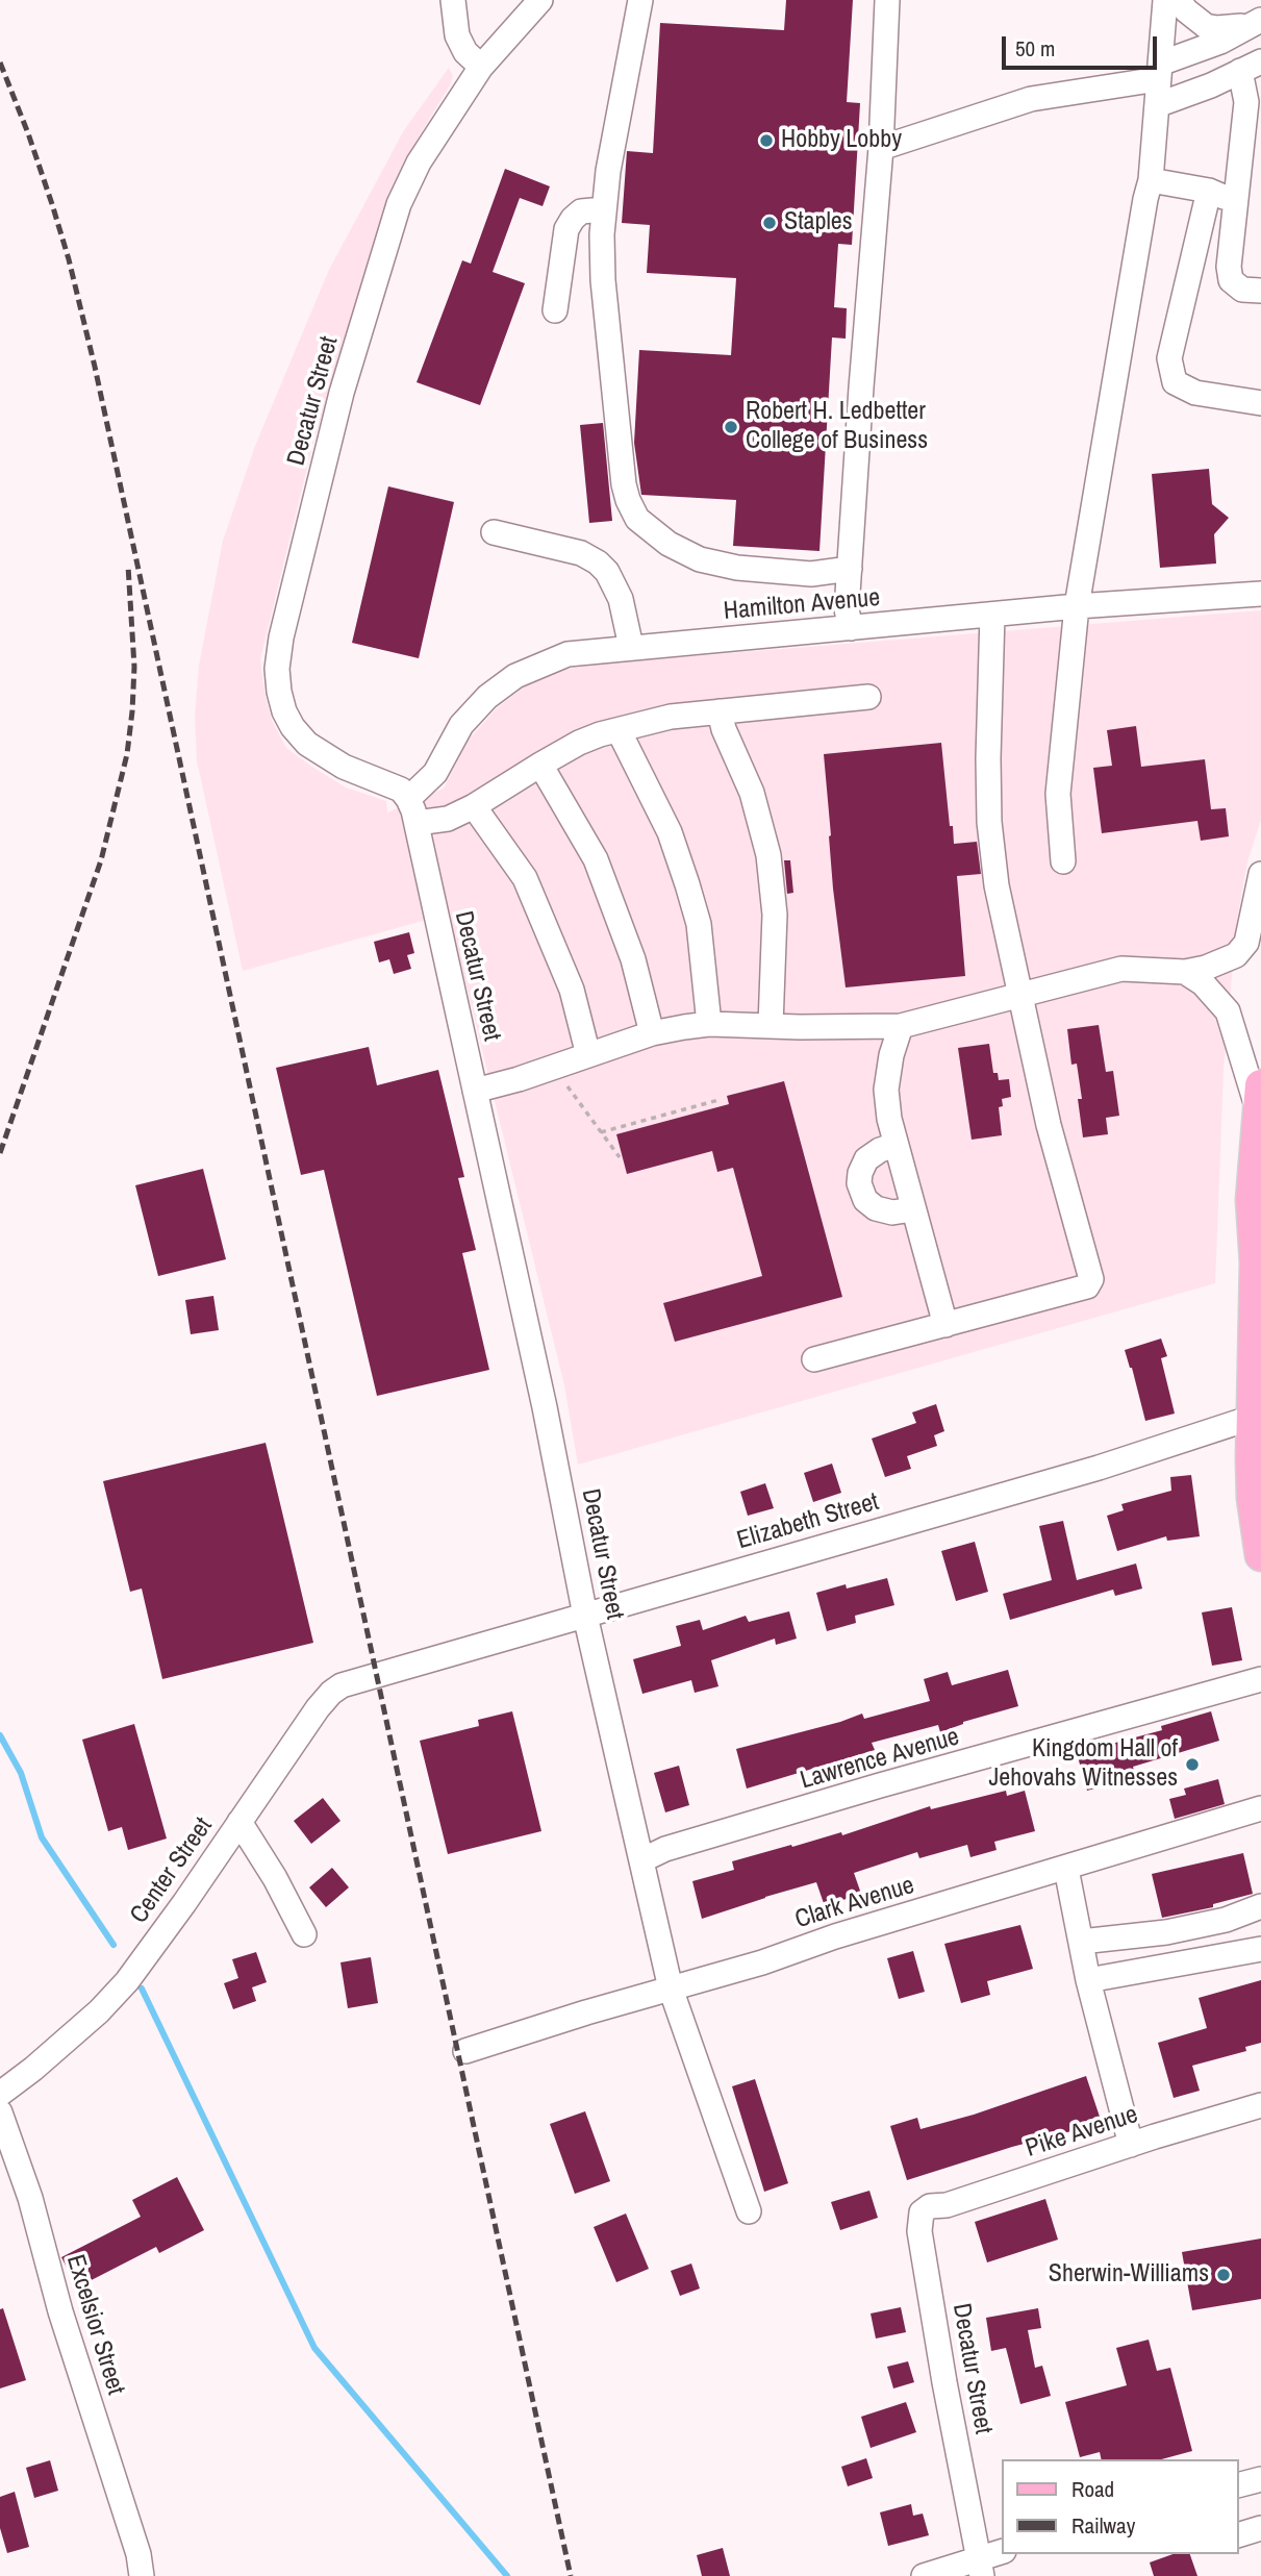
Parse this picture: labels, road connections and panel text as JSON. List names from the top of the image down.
{
  "streets": {
    "street": [
      "Decatur Street",
      "Hamilton Avenue",
      "Elizabeth Street",
      "Lawrence Avenue",
      "Center Street",
      "Clark Avenue",
      "Pike Avenue",
      "Excelsior Street"
    ]
  },
  "crossings": [
    ["Decatur Street", "Hamilton Avenue"],
    ["Decatur Street", "Elizabeth Street"],
    ["Decatur Street", "Lawrence Avenue"],
    ["Decatur Street", "Clark Avenue"],
    ["Decatur Street", "Pike Avenue"],
    ["Elizabeth Street", "Center Street"]
  ],
  "places": [
    "Hobby Lobby",
    "Staples",
    "Robert H. Ledbetter College of Business",
    "Kingdom Hall of Jehovahs Witnesses",
    "Sherwin-Williams"
  ],
  "legend": ["Road", "Railway"],
  "scale_bar": "50 m"
}
